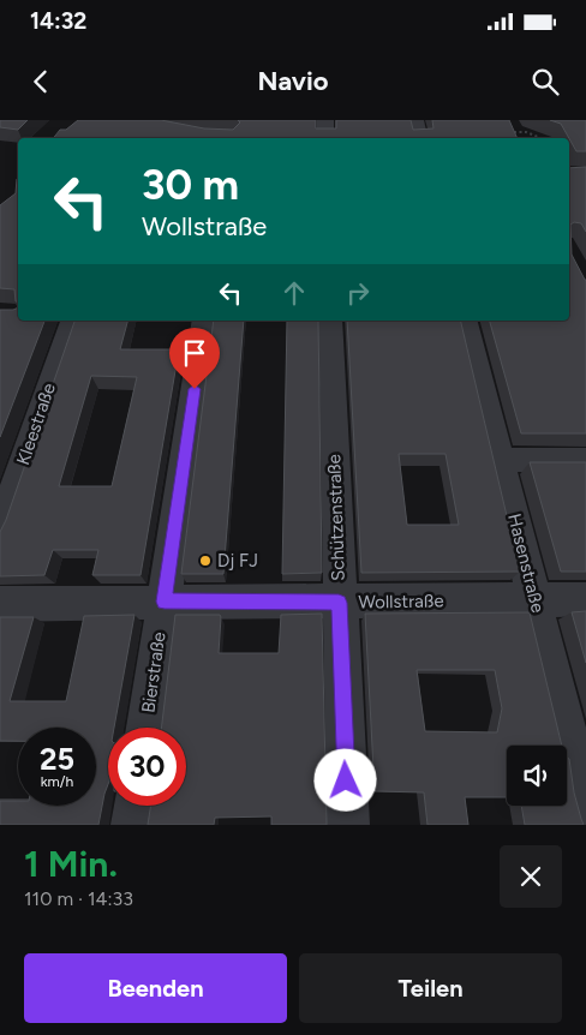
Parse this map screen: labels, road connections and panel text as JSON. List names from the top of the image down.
{
  "streets": {
    "street": [
      "Kleestraße",
      "Schützenstraße",
      "Hasenstraße",
      "Wollstraße",
      "Bierstraße"
    ]
  },
  "crossings": [
    ["Schützenstraße", "Wollstraße"],
    ["Hasenstraße", "Wollstraße"],
    ["Wollstraße", "Bierstraße"]
  ],
  "places": ["Dj FJ"],
  "page": {
    "status": "14:32",
    "header": "Navio",
    "turn": ["30 m", "Wollstraße"],
    "speed": "25 km/h",
    "limit": "30",
    "heading": ["1 Min.", "110 m · 14:33"],
    "buttons": ["Beenden", "Teilen"]
  }
}
